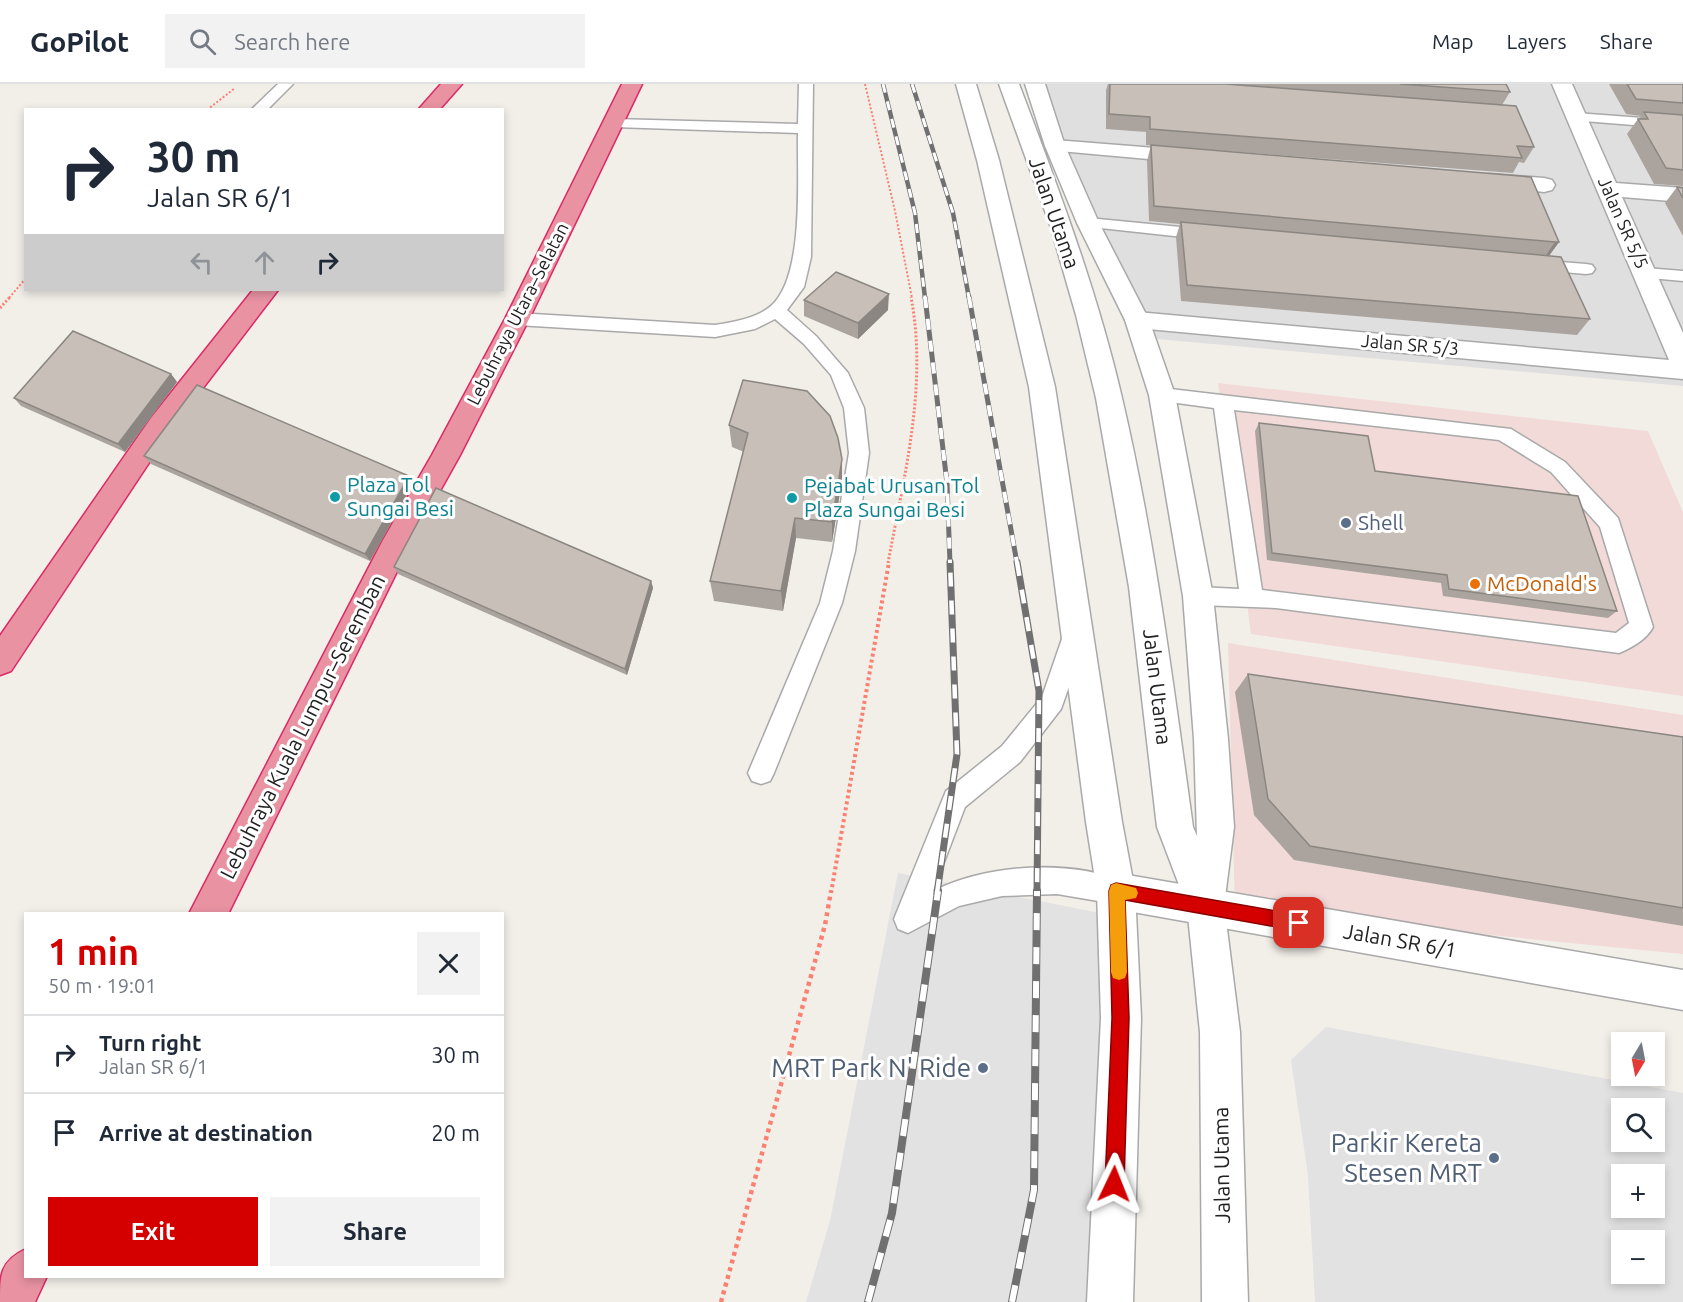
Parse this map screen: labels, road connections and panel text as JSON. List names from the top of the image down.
{
  "streets": {
    "highway": ["Lebuhraya Utara–Selatan", "Lebuhraya Kuala Lumpur–Seremban"],
    "street": [
      "Jalan Utama",
      "Jalan SR 5/5",
      "Jalan SR 5/3",
      "Jalan SR 6/1"
    ]
  },
  "crossings": [
    ["Jalan Utama", "Jalan SR 6/1"],
    ["Lebuhraya Utara–Selatan", "Lebuhraya Kuala Lumpur–Seremban"]
  ],
  "places": [
    "Plaza Tol Sungai Besi",
    "Pejabat Urusan Tol Plaza Sungai Besi",
    "Shell",
    "McDonald's",
    "MRT Park N' Ride",
    "Parkir Kereta Stesen MRT"
  ],
  "north": "bottom",
  "page": {
    "header": "GoPilot",
    "search": "Search here",
    "nav": ["Map", "Layers", "Share"],
    "turn": ["30 m", "Jalan SR 6/1"],
    "heading": ["1 min", "50 m · 19:01"],
    "list": [
      {
        "name": "Turn right",
        "note": "Jalan SR 6/1",
        "value": "30 m"
      },
      {
        "name": "Arrive at destination",
        "value": "20 m"
      }
    ],
    "map_buttons": ["+", "−"],
    "buttons": ["Exit", "Share"]
  }
}
